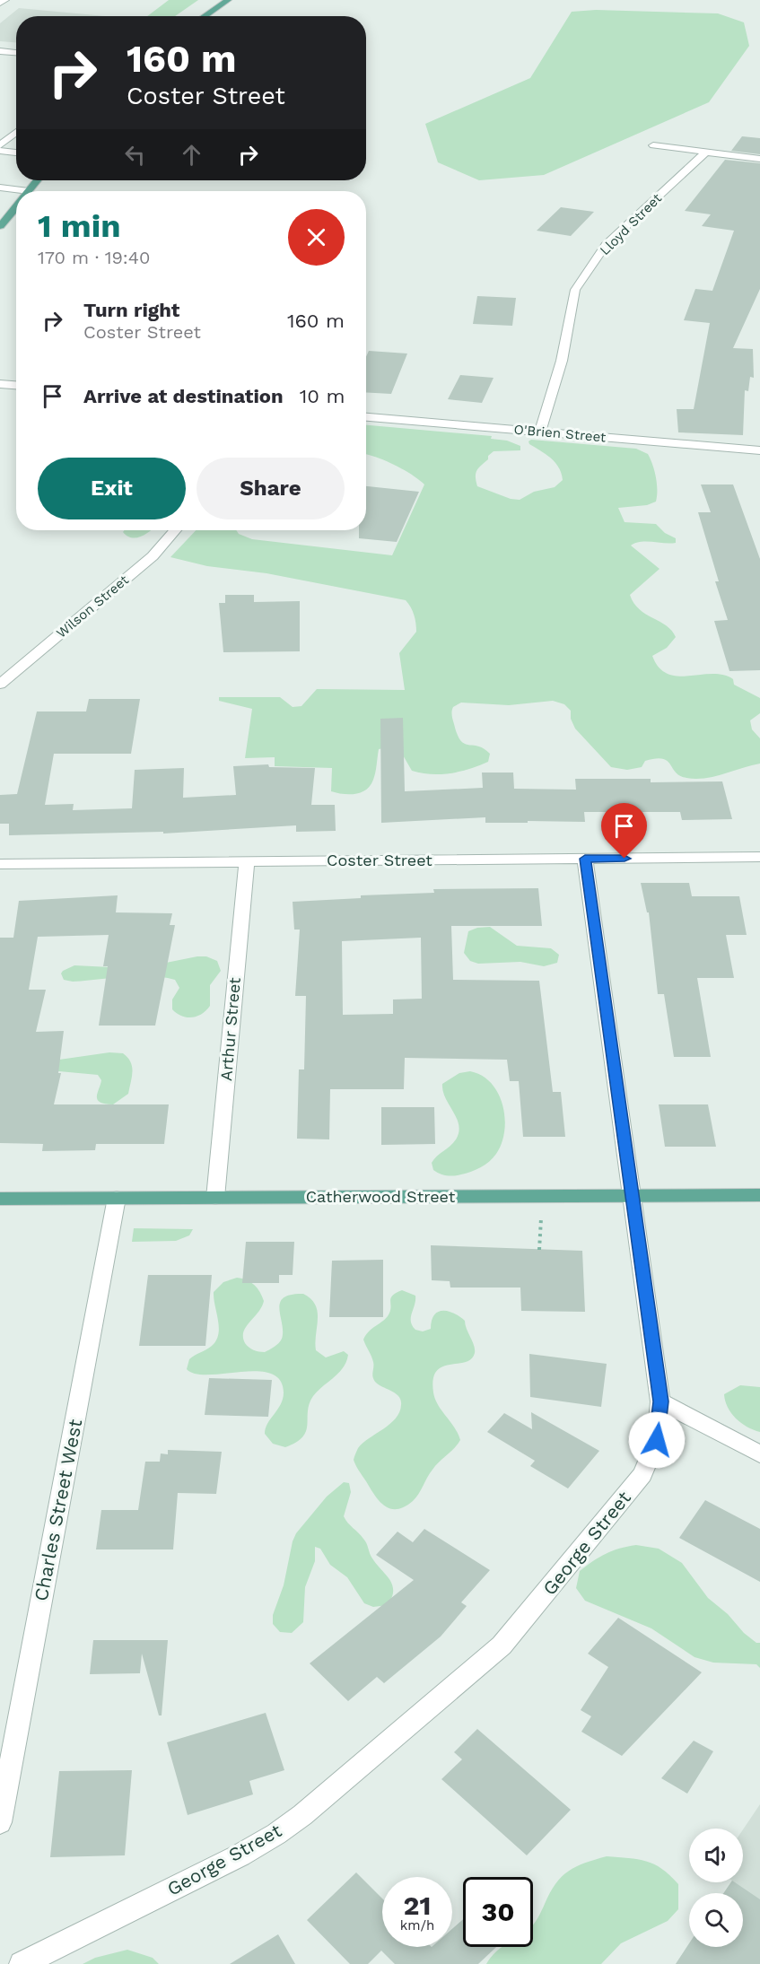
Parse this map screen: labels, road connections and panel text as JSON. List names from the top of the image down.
{
  "streets": {
    "main road": ["Catherwood Street"],
    "street": [
      "Lloyd Street",
      "O'Brien Street",
      "Wilson Street",
      "Coster Street",
      "Arthur Street",
      "Charles Street West",
      "George Street"
    ]
  },
  "crossings": [
    ["Lloyd Street", "O'Brien Street"],
    ["Coster Street", "Arthur Street"],
    ["Coster Street", "George Street"],
    ["Arthur Street", "Catherwood Street"],
    ["Catherwood Street", "Charles Street West"],
    ["Catherwood Street", "George Street"]
  ],
  "page": {
    "turn": ["160 m", "Coster Street"],
    "heading": ["1 min", "170 m · 19:40"],
    "list": [
      {
        "name": "Turn right",
        "note": "Coster Street",
        "value": "160 m"
      },
      {
        "name": "Arrive at destination",
        "value": "10 m"
      }
    ],
    "buttons": ["Exit", "Share"],
    "speed": "21 km/h",
    "limit": "30"
  }
}
